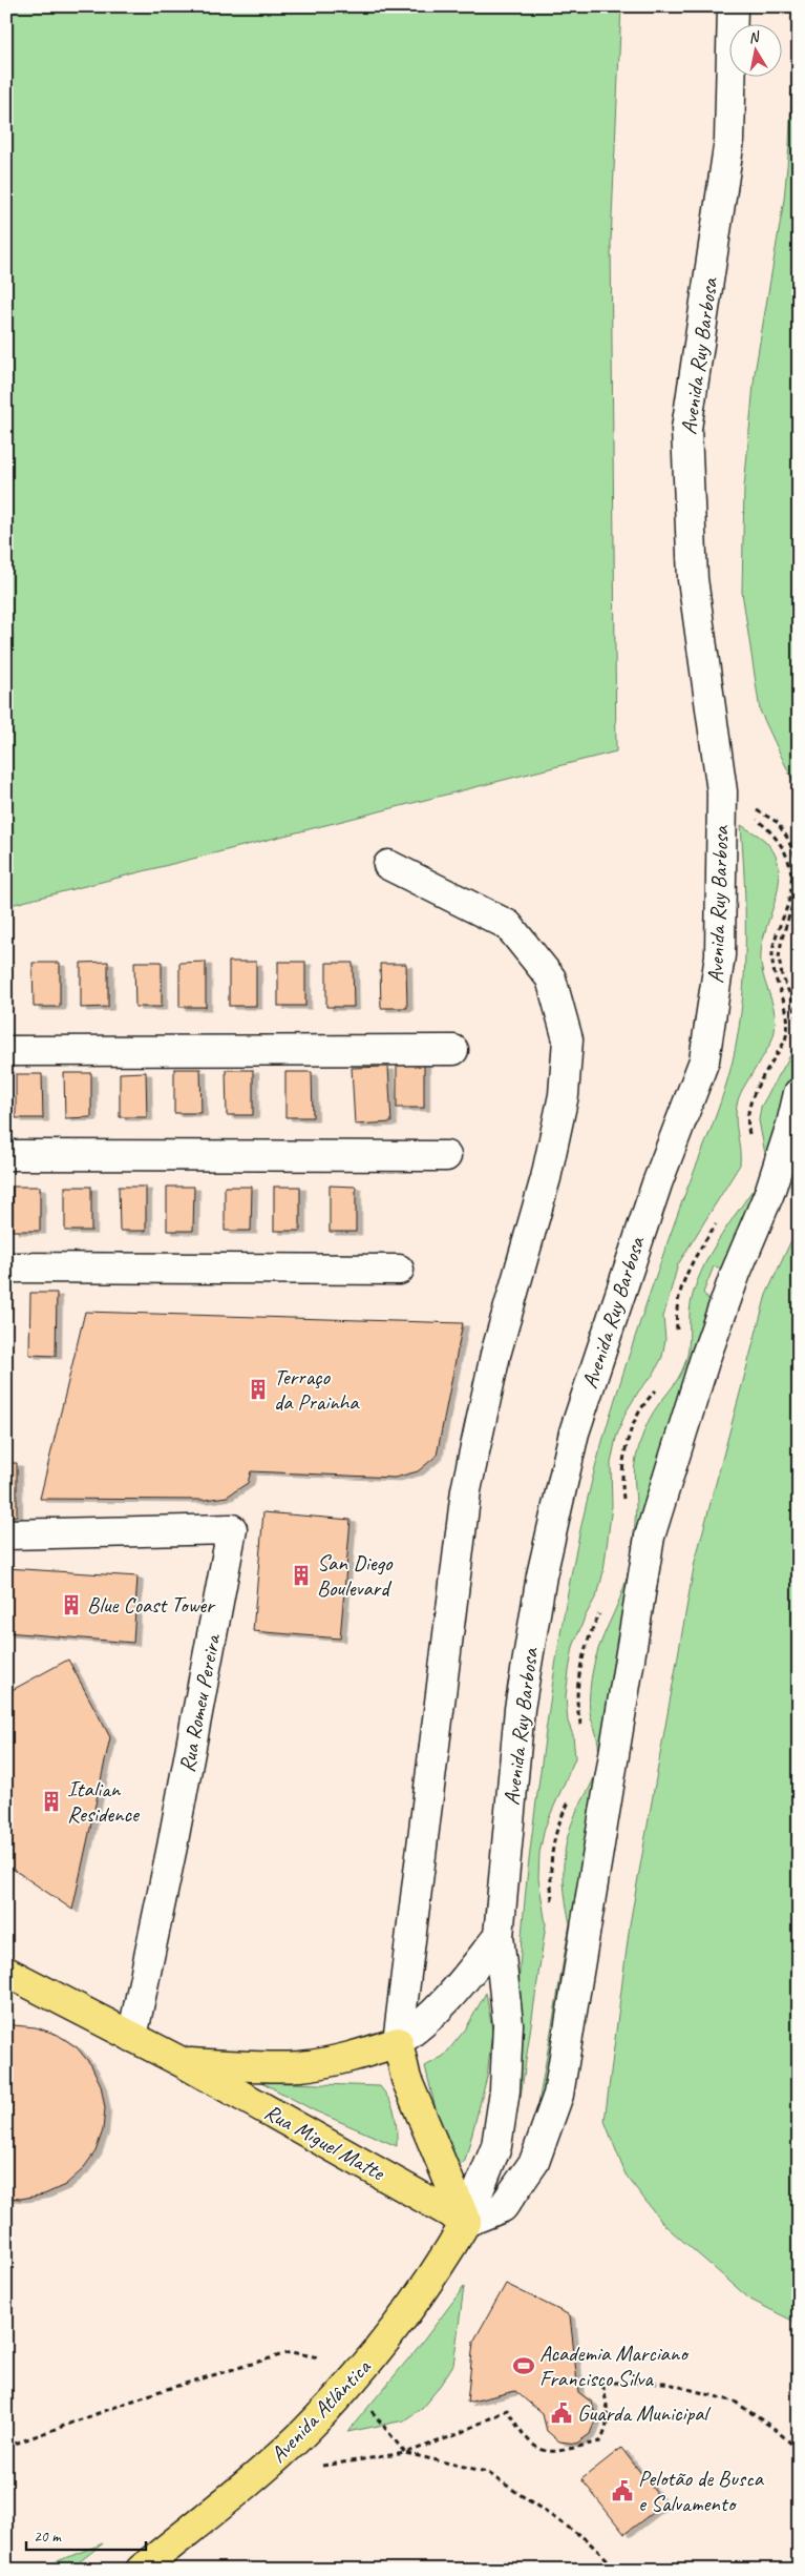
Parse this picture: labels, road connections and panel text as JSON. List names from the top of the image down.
{
  "streets": {
    "main road": ["Rua Miguel Matte", "Avenida Atlântica"],
    "street": ["Avenida Ruy Barbosa", "Rua Romeu Pereira"]
  },
  "crossings": [
    ["Avenida Ruy Barbosa", "Rua Miguel Matte"],
    ["Avenida Ruy Barbosa", "Avenida Atlântica"],
    ["Rua Romeu Pereira", "Rua Miguel Matte"],
    ["Rua Miguel Matte", "Avenida Atlântica"]
  ],
  "places": {
    "building": [
      "Terraço da Prainha",
      "San Diego Boulevard",
      "Blue Coast Tower",
      "Italian Residence"
    ],
    "sports": ["Academia Marciano Francisco Silva"],
    "public building": ["Guarda Municipal", "Pelotão de Busca e Salvamento"]
  },
  "scale_bar": "20 m",
  "north": "top"
}
